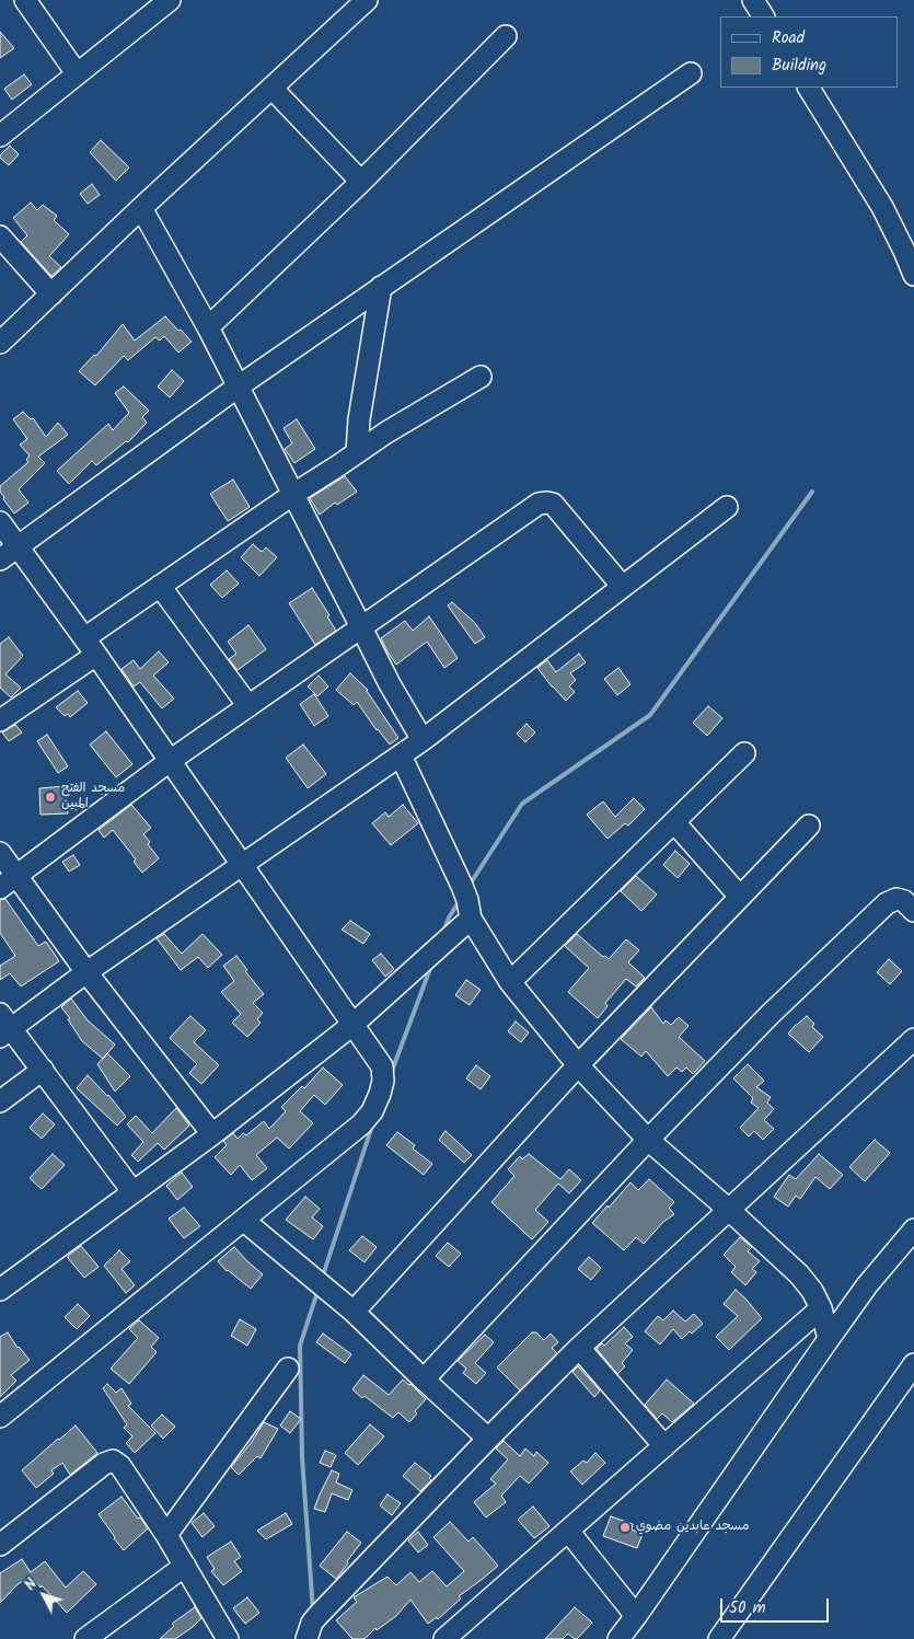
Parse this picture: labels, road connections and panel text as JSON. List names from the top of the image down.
{
  "places": ["مسجد الفتح المبين", "مسجد عابدين مضوي"],
  "legend": ["Road", "Building"],
  "scale_bar": "50 m",
  "north": "top left"
}
